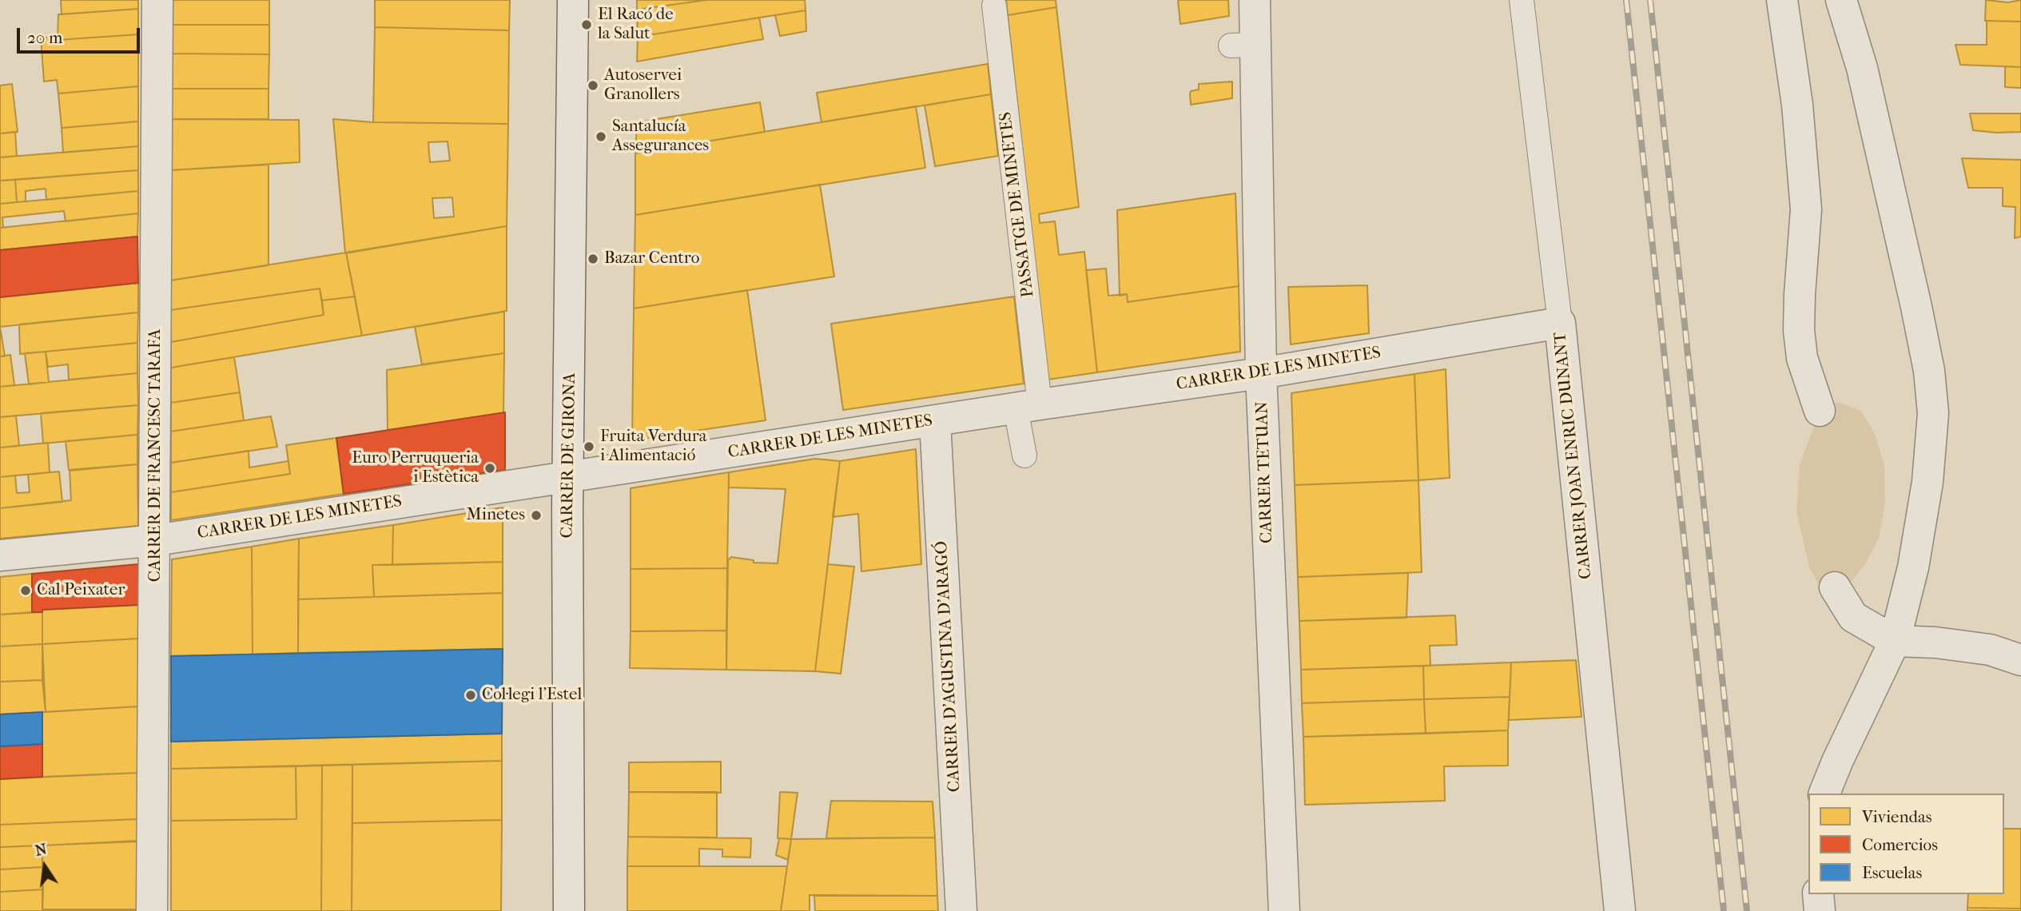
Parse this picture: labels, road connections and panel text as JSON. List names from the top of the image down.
{
  "streets": {
    "street": [
      "CARRER DE LES MINETES",
      "CARRER DE FRANCESC TARAFA",
      "CARRER DE GIRONA",
      "CARRER JOAN ENRIC DUNANT",
      "CARRER TETUAN",
      "CARRER D'AGUSTINA D'ARAGÓ"
    ],
    "lane": ["PASSATGE DE MINETES"]
  },
  "crossings": [
    ["PASSATGE DE MINETES", "CARRER DE LES MINETES"],
    ["CARRER DE LES MINETES", "CARRER DE FRANCESC TARAFA"],
    ["CARRER DE LES MINETES", "CARRER DE GIRONA"],
    ["CARRER DE LES MINETES", "CARRER JOAN ENRIC DUNANT"],
    ["CARRER DE LES MINETES", "CARRER TETUAN"],
    ["CARRER DE LES MINETES", "CARRER D'AGUSTINA D'ARAGÓ"]
  ],
  "places": [
    "El Racó de la Salut",
    "Autoservei Granollers",
    "Santalucía Assegurances",
    "Bazar Centro",
    "Fruita Verdura i Alimentació",
    "Euro Perruqueria i Estètica",
    "Minetes",
    "Cal Peixater",
    "Col·legi l'Estel"
  ],
  "legend": ["Viviendas", "Comercios", "Escuelas"],
  "scale_bar": "20 m",
  "north": "top"
}
